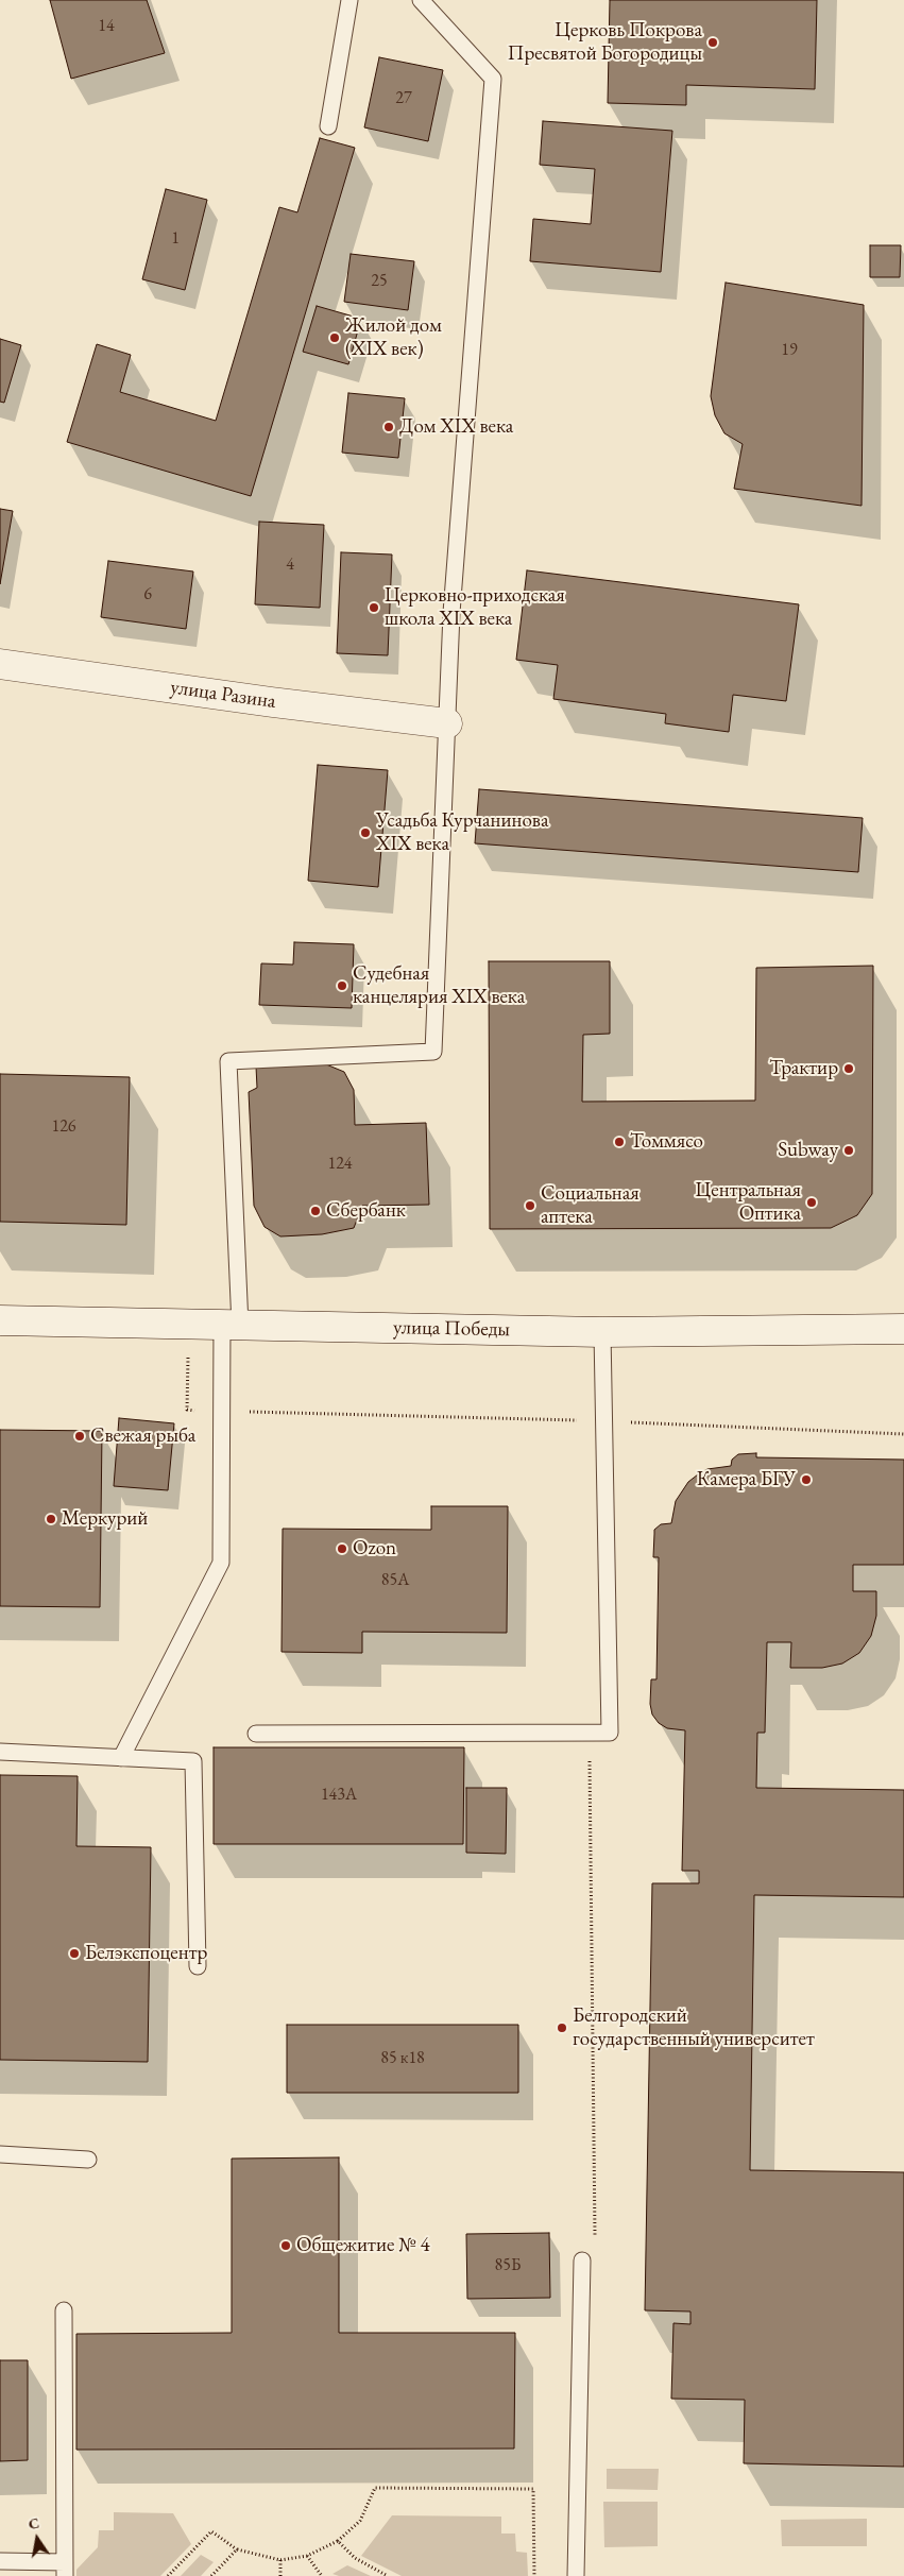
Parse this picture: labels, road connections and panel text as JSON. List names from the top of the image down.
{
  "streets": {
    "street": ["улица Разина", "улица Победы"]
  },
  "places": [
    "Церковь Покрова Пресвятой Богородицы",
    "Жилой дом (XIX век)",
    "Дом XIX века",
    "Церковно-приходская школа XIX века",
    "Усадьба Курчанинова XIX века",
    "Судебная канцелярия XIX века",
    "Трактир",
    "Томмясо",
    "Subway",
    "Центральная Оптика",
    "Социальная аптека",
    "Сбербанк",
    "Свежая рыба",
    "Камера БГУ",
    "Меркурий",
    "Ozon",
    "Белэкспоцентр",
    "Белгородский государственный университет",
    "Общежитие № 4"
  ],
  "house_numbers": [
    "14",
    "27",
    "1",
    "25",
    "19",
    "4",
    "6",
    "126",
    "124",
    "85А",
    "143А",
    "85 к18",
    "85Б"
  ],
  "north": "top"
}
